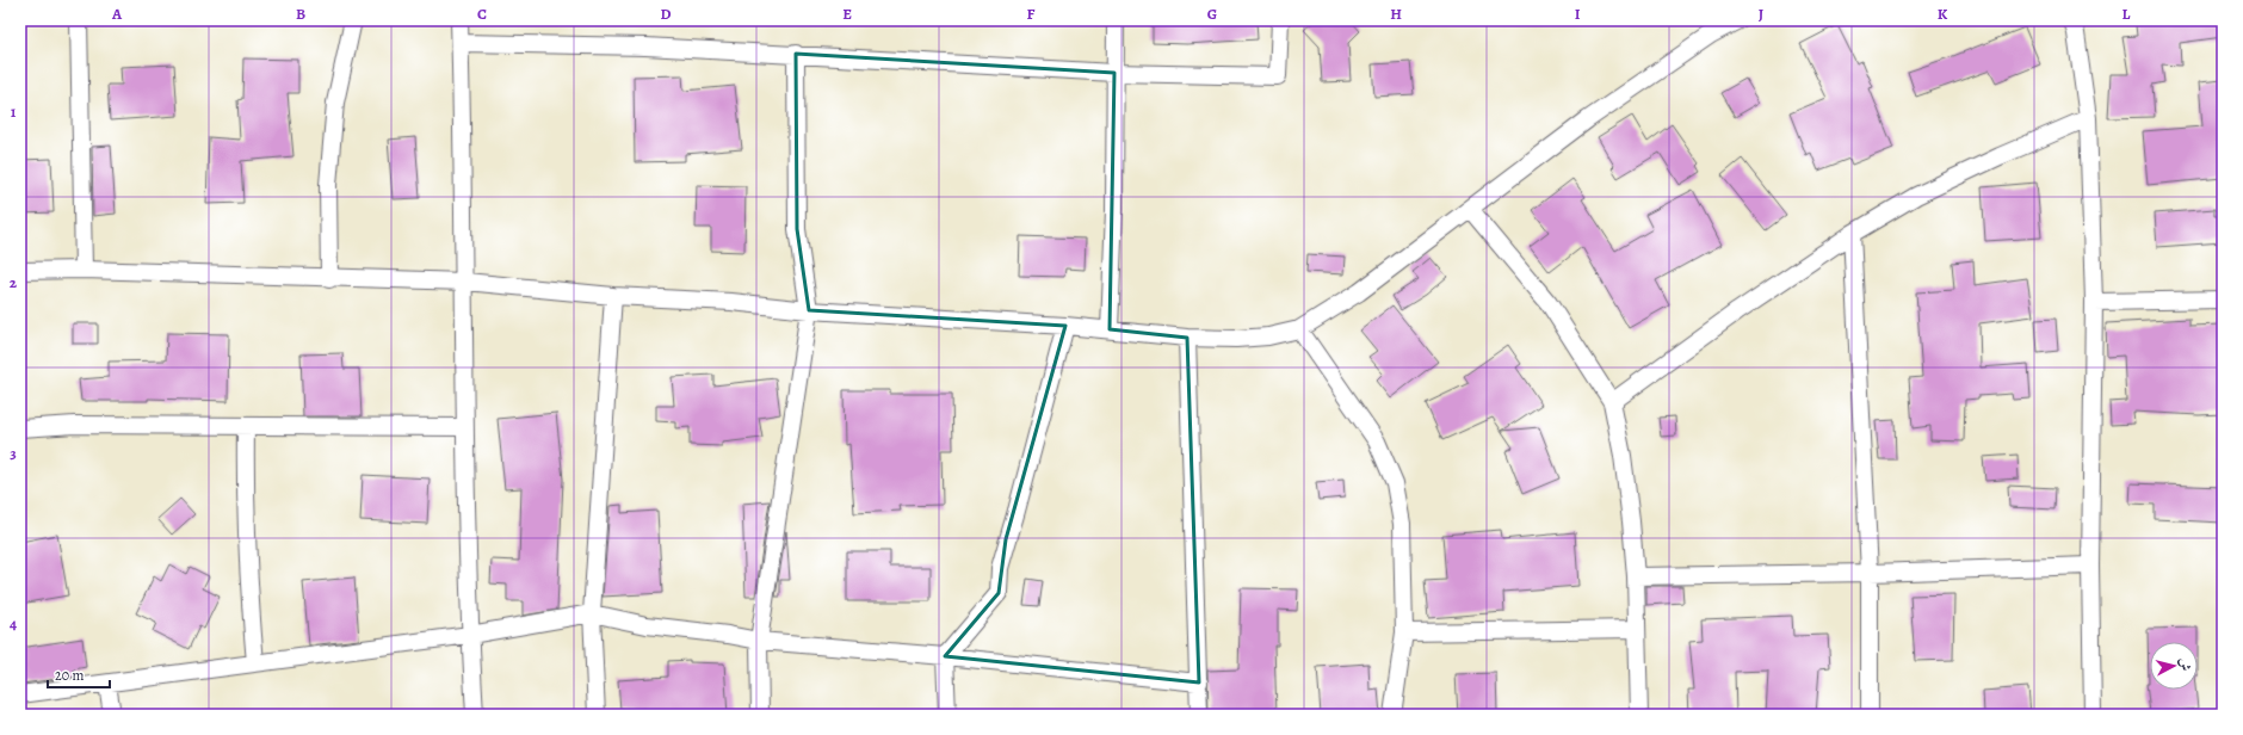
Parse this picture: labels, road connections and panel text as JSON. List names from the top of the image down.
{
  "scale_bar": "20 m",
  "north": "right",
  "grid": {
    "columns": [
      "A",
      "B",
      "C",
      "D",
      "E",
      "F",
      "G",
      "H",
      "I",
      "J",
      "K",
      "L"
    ],
    "rows": [
      "1",
      "2",
      "3",
      "4"
    ]
  }
}
